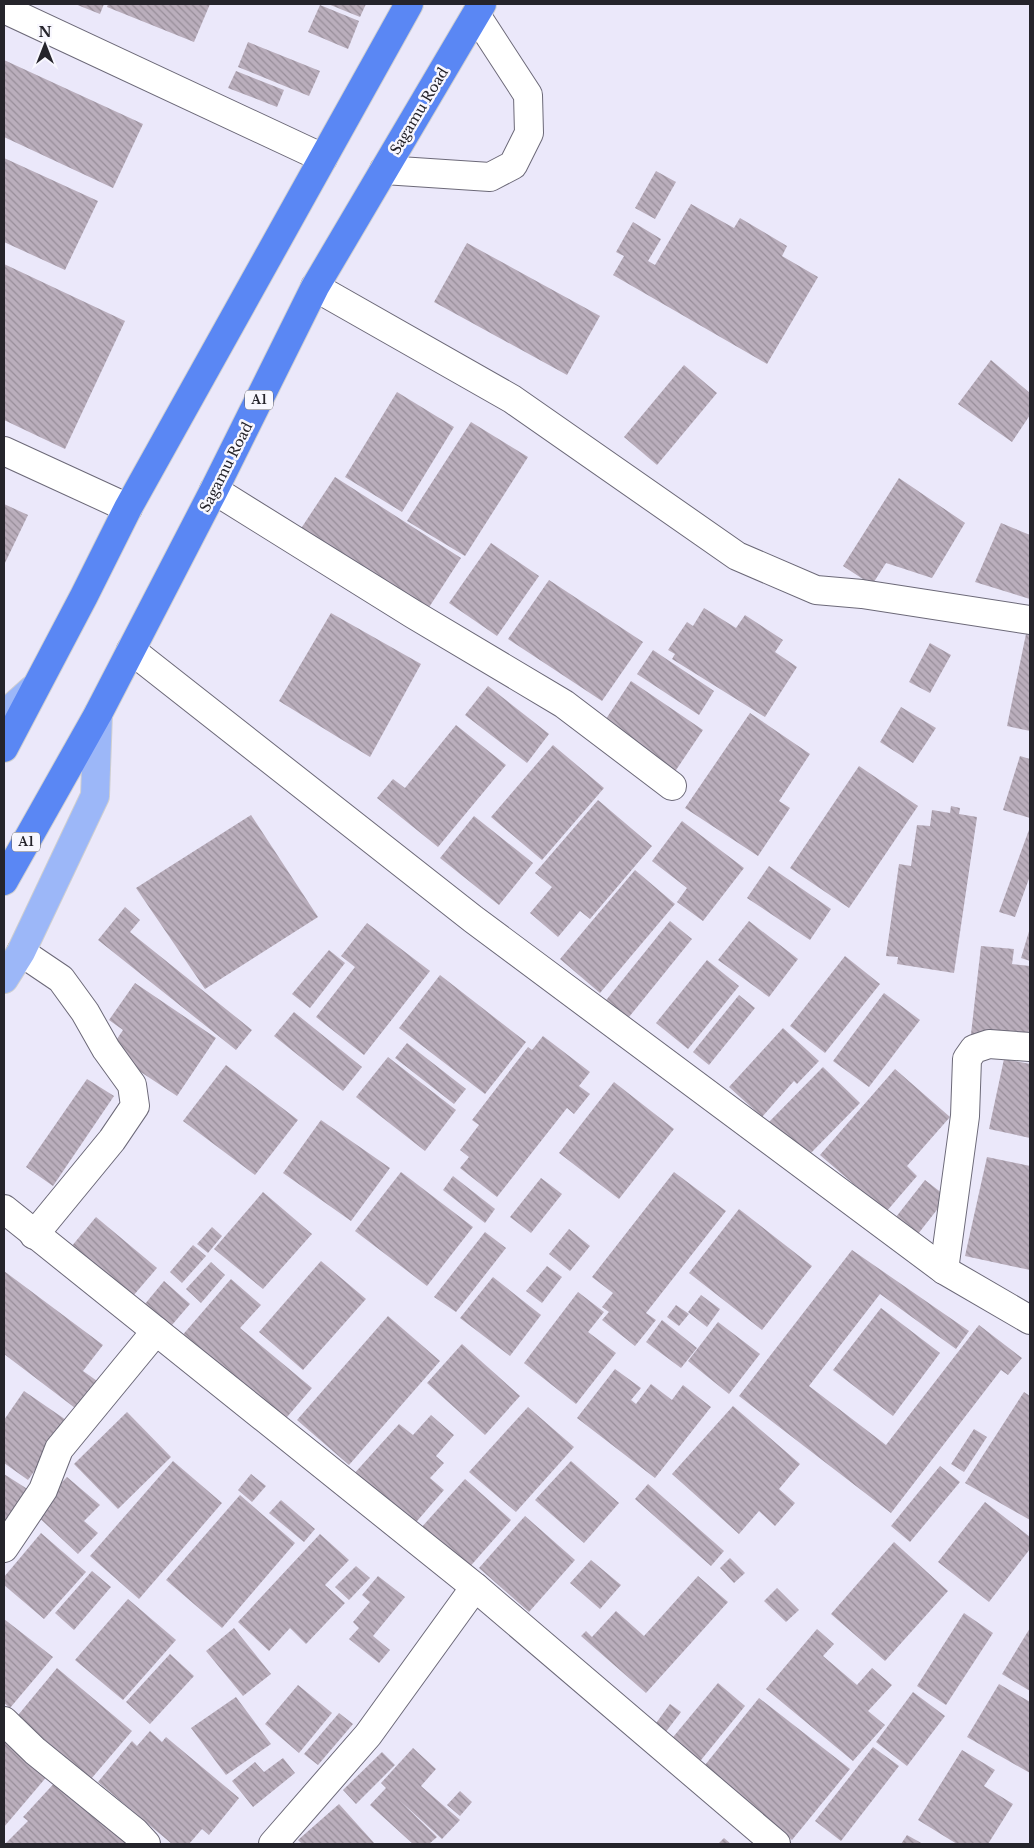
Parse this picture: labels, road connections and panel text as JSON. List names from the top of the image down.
{
  "streets": {
    "highway": ["Sagamu Road", "A1"]
  },
  "north": "top"
}
